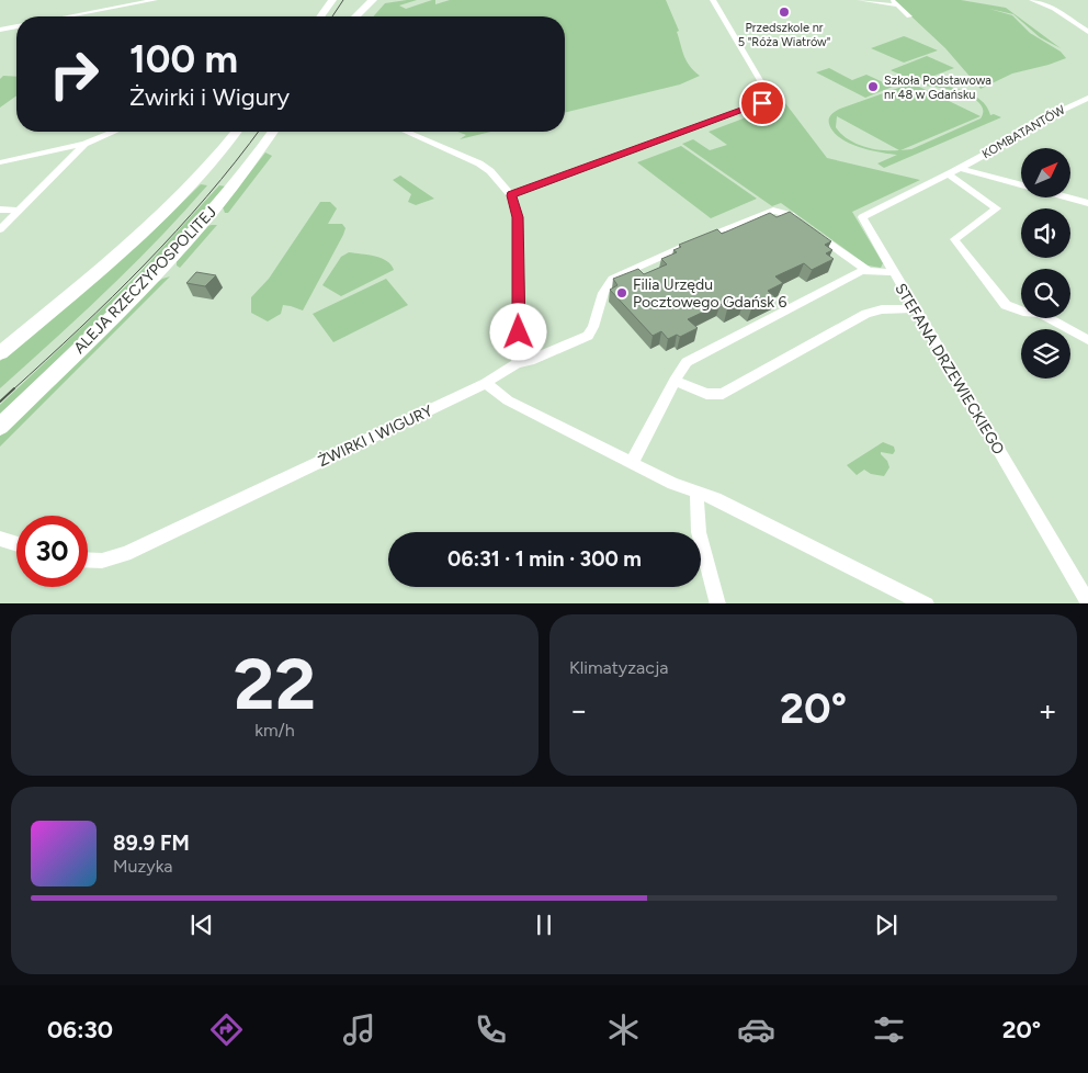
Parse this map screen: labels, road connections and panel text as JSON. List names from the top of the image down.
{
  "streets": {
    "main road": ["ALEJA RZECZYPOSPOLITEJ"],
    "street": ["KOMBATANTÓW", "STEFANA DRZEWIECKIEGO", "ŻWIRKI I WIGURY"]
  },
  "crossings": [
    ["KOMBATANTÓW", "STEFANA DRZEWIECKIEGO"]
  ],
  "places": ["Przedszkole nr 5 \"Róża Wiatrów\"", "Szkoła Podstawowa nr 48 w Gdańsku", "Filia Urzędu Pocztowego Gdańsk 6"],
  "north": "top right",
  "page": {
    "turn": ["100 m", "Żwirki i Wigury"],
    "limit": "30",
    "trip": "06:31 · 1 min · 300 m",
    "tile": [
      ["22", "km/h"],
      "Klimatyzacja"
    ],
    "heat": ["−", "20°", "+"],
    "song": ["89.9 FM", "Muzyka"],
    "tabs": ["06:30", "20°"]
  }
}
